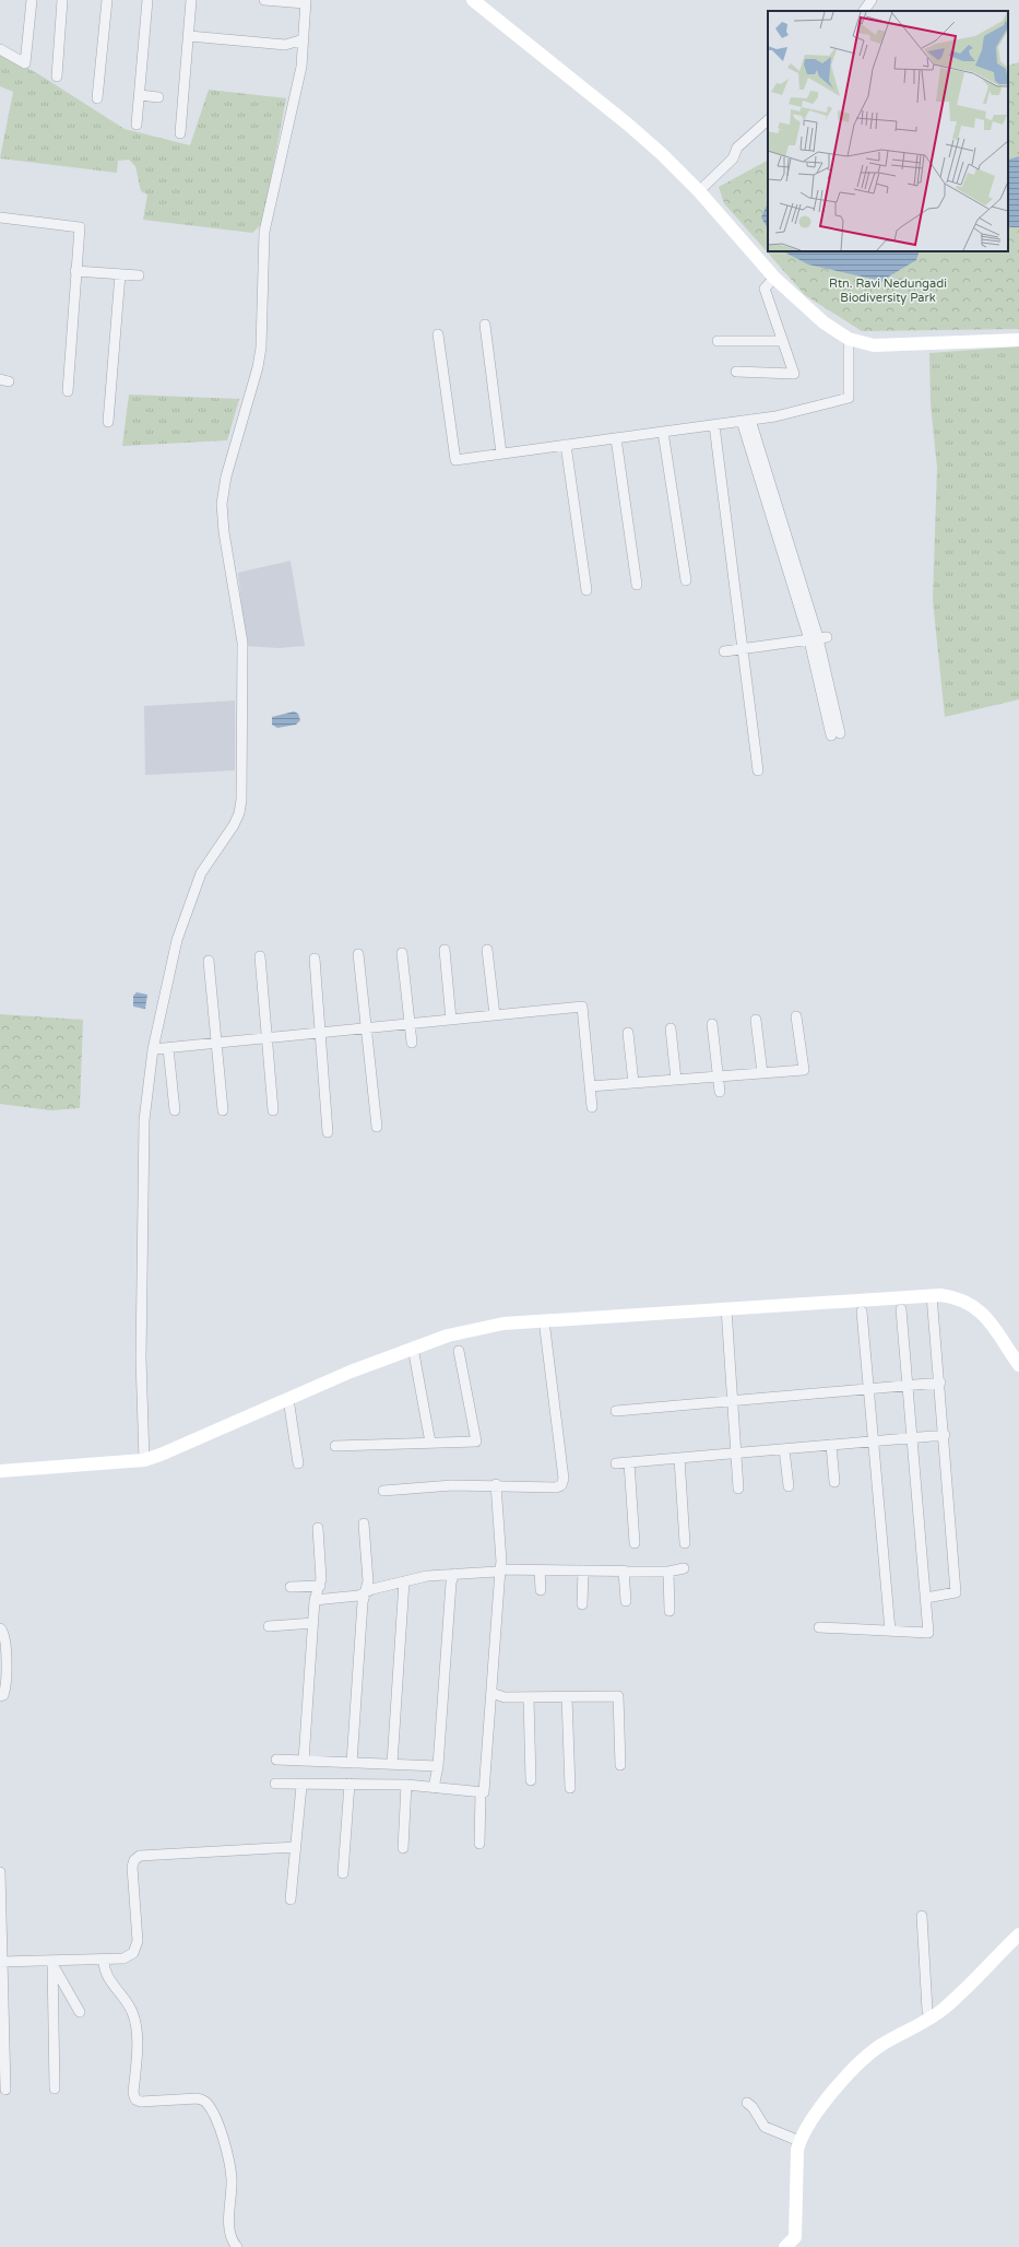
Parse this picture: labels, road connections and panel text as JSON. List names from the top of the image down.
{
  "parks": ["Rtn. Ravi Nedungadi Biodiversity Park"]
}
